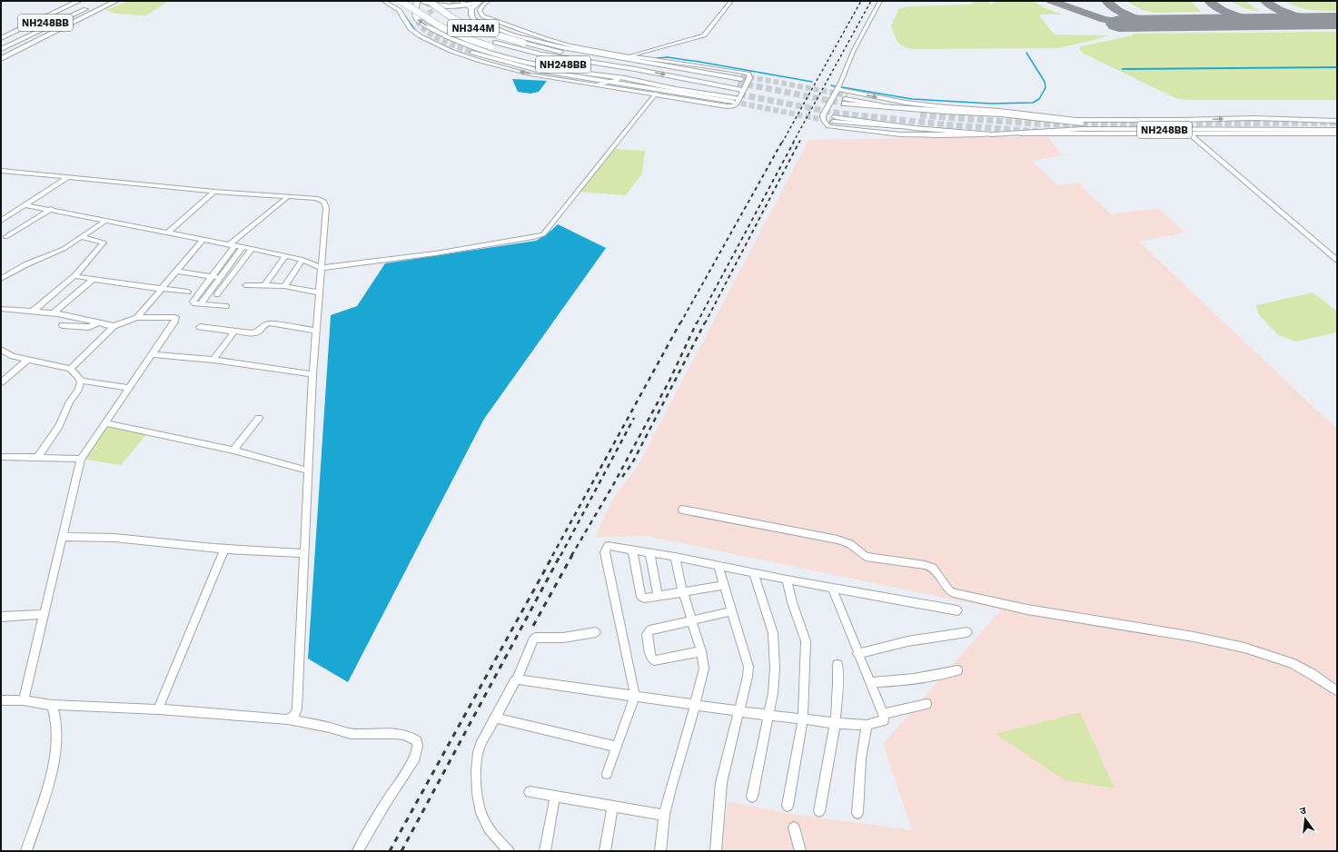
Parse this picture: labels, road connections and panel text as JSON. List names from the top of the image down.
{
  "streets": {
    "highway": ["NH248BB", "NH344M"]
  },
  "crossings": [
    ["NH248BB", "NH344M"]
  ],
  "north": "top"
}
